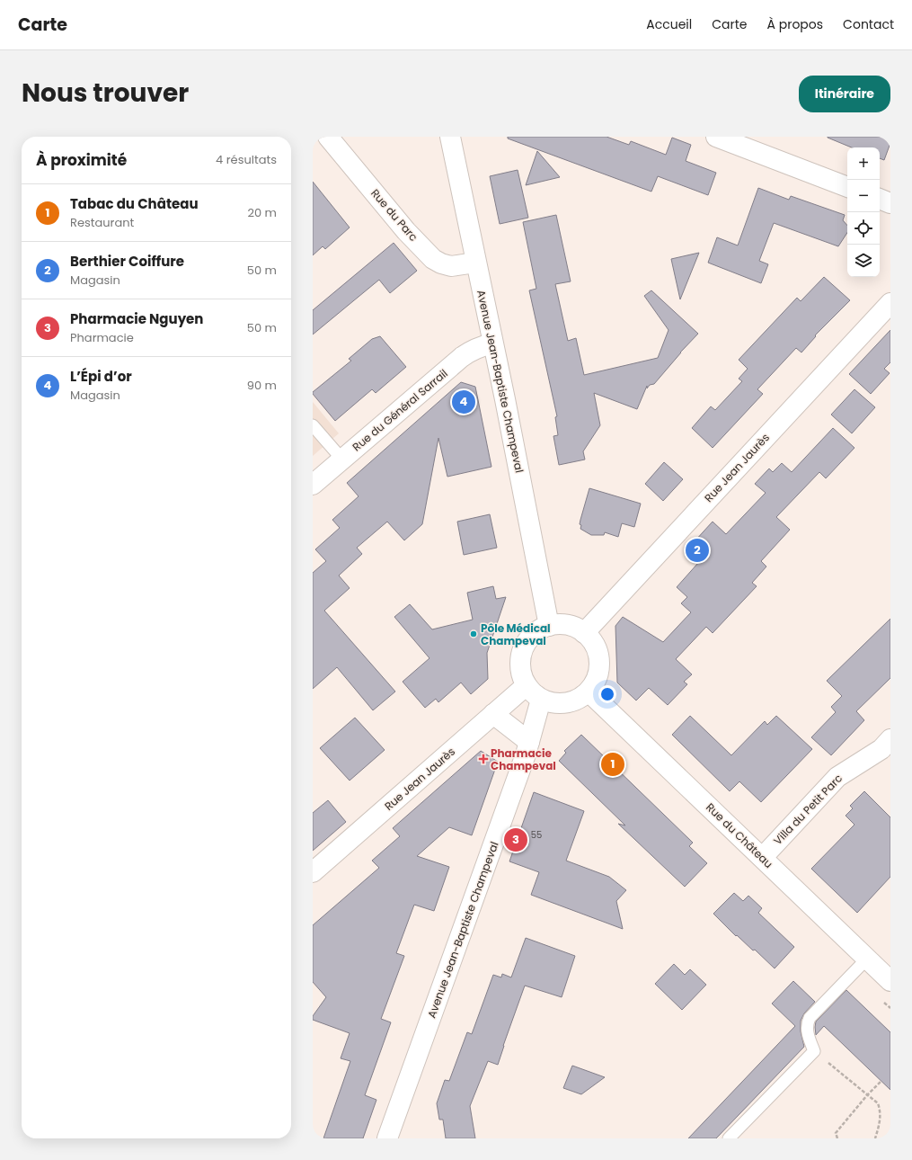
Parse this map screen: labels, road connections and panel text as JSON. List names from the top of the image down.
{
  "streets": {
    "street": [
      "Rue du Parc",
      "Avenue Jean-Baptiste Champeval",
      "Rue du Général Sarrail",
      "Rue Jean Jaurès",
      "Villa du Petit Parc",
      "Rue du Château"
    ]
  },
  "crossings": [
    ["Rue du Parc", "Avenue Jean-Baptiste Champeval"],
    ["Avenue Jean-Baptiste Champeval", "Rue du Général Sarrail"],
    ["Avenue Jean-Baptiste Champeval", "Rue Jean Jaurès"],
    ["Avenue Jean-Baptiste Champeval", "Rue du Château"],
    ["Rue Jean Jaurès", "Rue du Château"],
    ["Villa du Petit Parc", "Rue du Château"]
  ],
  "places": {
    "other": ["Pôle Médical Champeval"],
    "health": ["Pharmacie Champeval"]
  },
  "house_numbers": ["55"],
  "page": {
    "header": "Carte",
    "nav": [
      "Accueil",
      "Carte",
      "À propos",
      "Contact"
    ],
    "title": "Nous trouver",
    "buttons": "Itinéraire",
    "heading": ["À proximité", "4 résultats"],
    "map_buttons": ["+", "−"],
    "list": [
      {
        "mark": "1",
        "name": "Tabac du Château",
        "note": "Restaurant",
        "value": "20 m"
      },
      {
        "mark": "2",
        "name": "Berthier Coiffure",
        "note": "Magasin",
        "value": "50 m"
      },
      {
        "mark": "3",
        "name": "Pharmacie Nguyen",
        "note": "Pharmacie",
        "value": "50 m"
      },
      {
        "mark": "4",
        "name": "L’Épi d’or",
        "note": "Magasin",
        "value": "90 m"
      }
    ],
    "pins": [
      "4",
      "2",
      "1",
      "3"
    ]
  }
}
